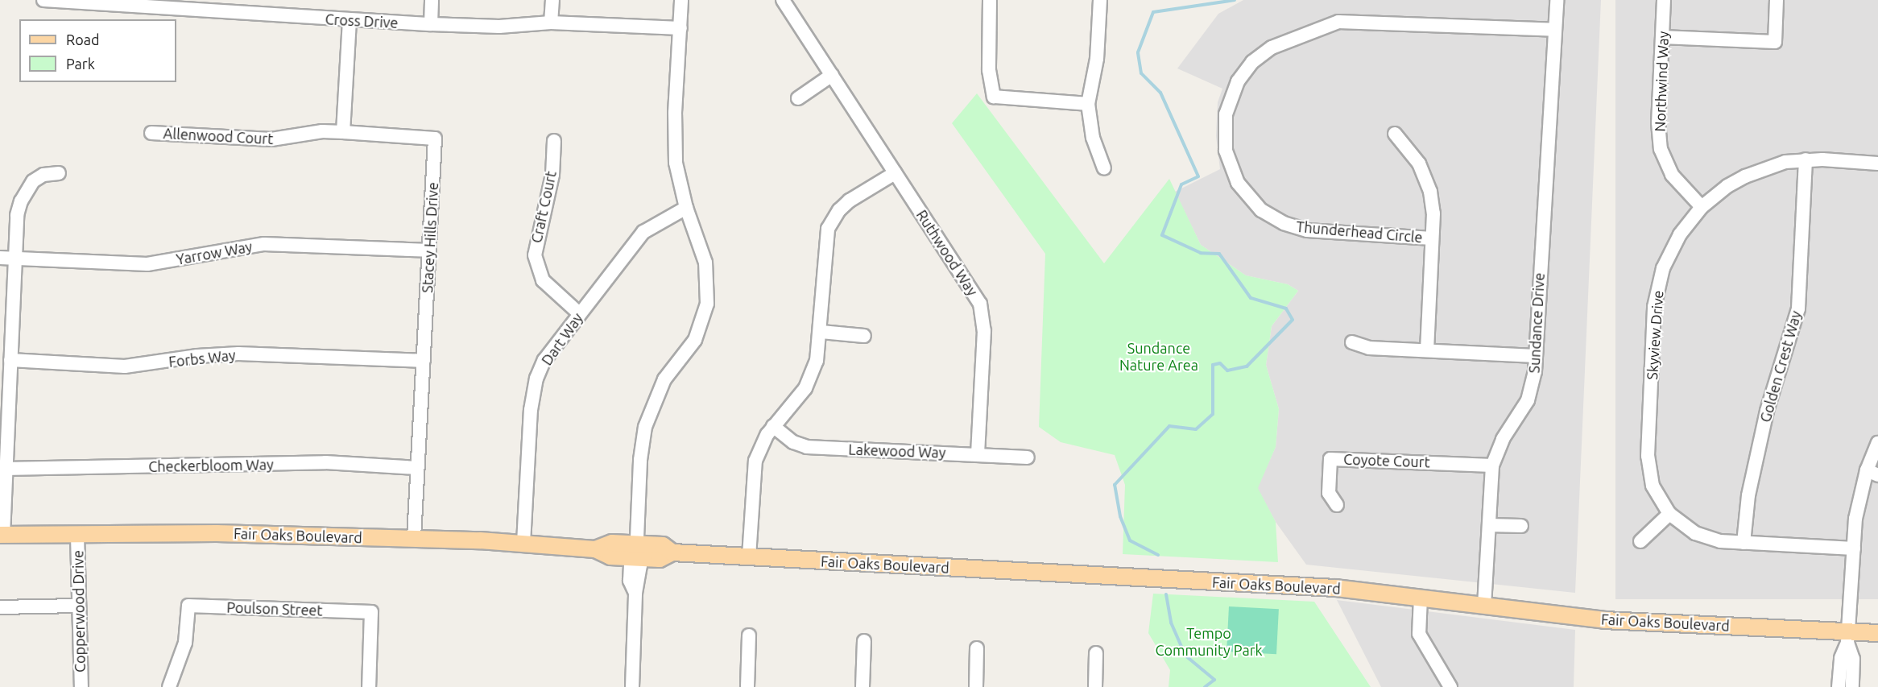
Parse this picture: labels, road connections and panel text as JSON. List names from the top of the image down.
{
  "streets": {
    "main road": ["Fair Oaks Boulevard"],
    "street": [
      "Cross Drive",
      "Northwind Way",
      "Allenwood Court",
      "Craft Court",
      "Thunderhead Circle",
      "Stacey Hills Drive",
      "Yarrow Way",
      "Ruthwood Way",
      "Sundance Drive",
      "Skyview Drive",
      "Dart Way",
      "Forbs Way",
      "Golden Crest Way",
      "Lakewood Way",
      "Coyote Court",
      "Checkerbloom Way",
      "Poulson Street",
      "Copperwood Drive"
    ]
  },
  "crossings": [
    ["Northwind Way", "Skyview Drive"],
    ["Allenwood Court", "Stacey Hills Drive"],
    ["Craft Court", "Dart Way"],
    ["Thunderhead Circle", "Sundance Drive"],
    ["Stacey Hills Drive", "Yarrow Way"],
    ["Stacey Hills Drive", "Forbs Way"],
    ["Stacey Hills Drive", "Checkerbloom Way"],
    ["Stacey Hills Drive", "Fair Oaks Boulevard"],
    ["Ruthwood Way", "Lakewood Way"],
    ["Sundance Drive", "Coyote Court"],
    ["Sundance Drive", "Fair Oaks Boulevard"],
    ["Skyview Drive", "Golden Crest Way"],
    ["Dart Way", "Fair Oaks Boulevard"],
    ["Fair Oaks Boulevard", "Copperwood Drive"]
  ],
  "parks": ["Sundance Nature Area", "Tempo Community Park"],
  "legend": ["Road", "Park"]
}
